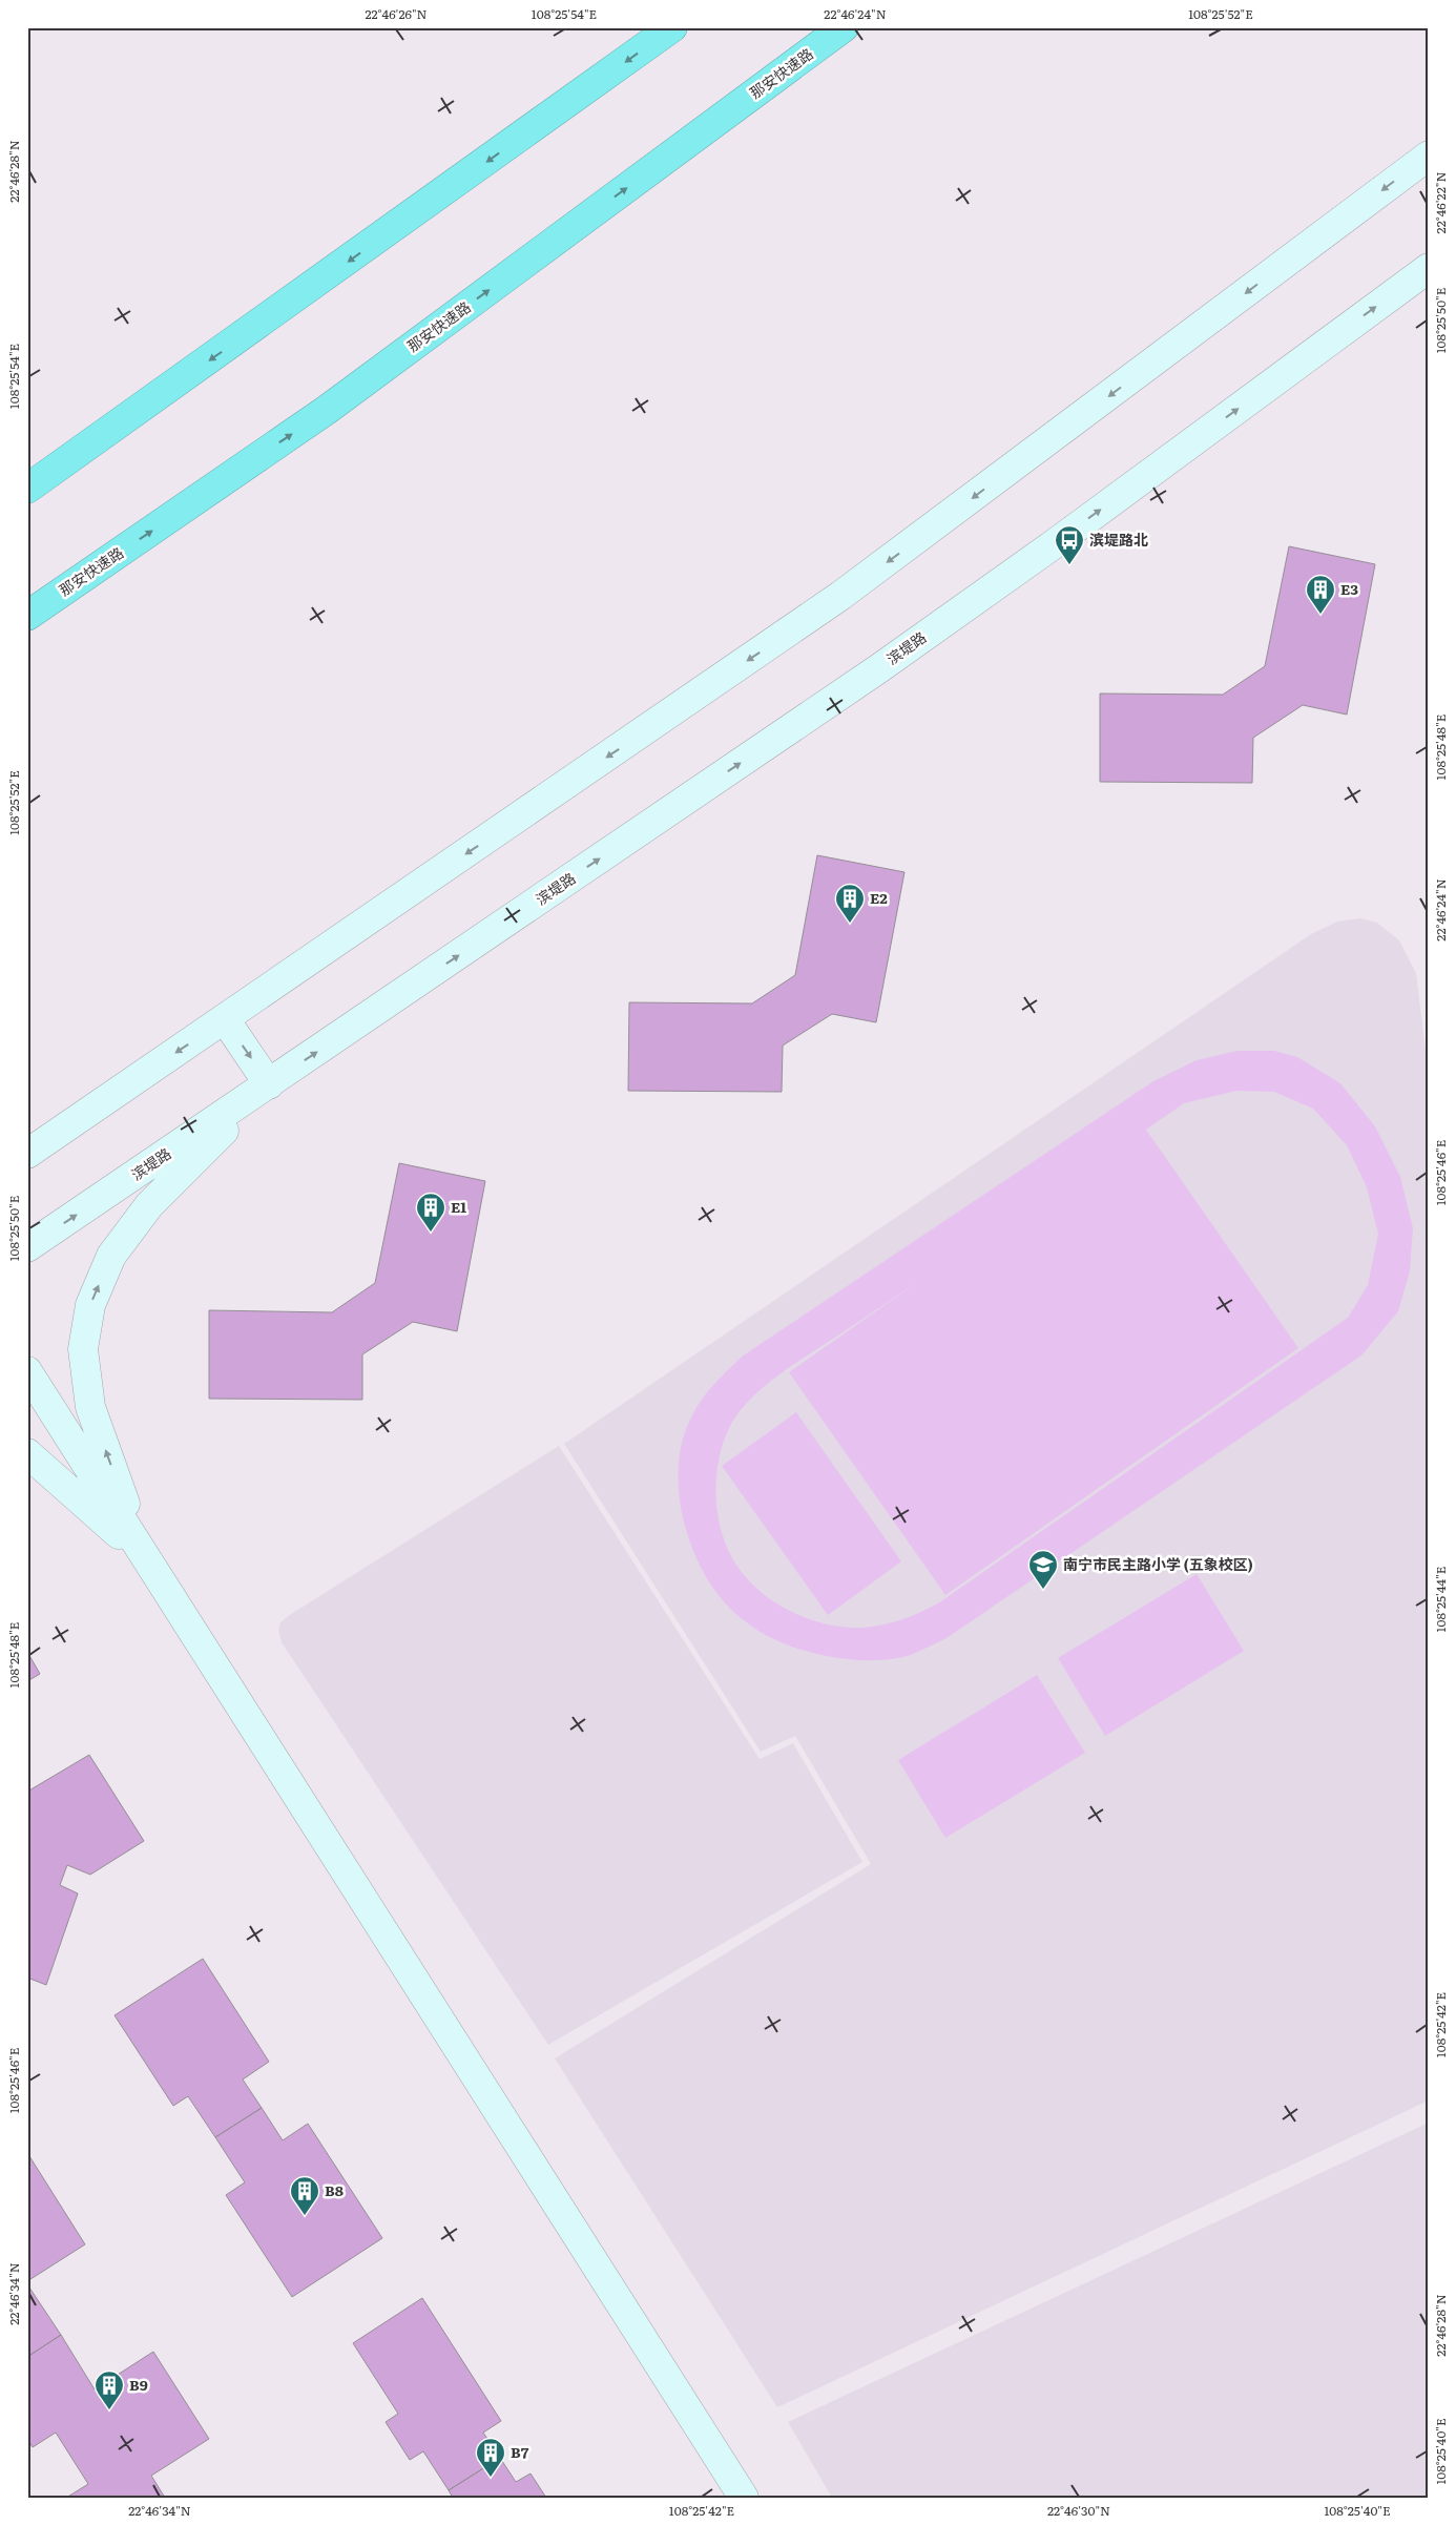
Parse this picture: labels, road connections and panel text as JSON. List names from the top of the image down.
{
  "streets": {
    "highway": ["那安快速路"],
    "street": ["滨堤路"]
  },
  "places": {
    "bus stop": ["滨堤路北"],
    "building": [
      "E3",
      "E2",
      "E1",
      "B8",
      "B9",
      "B7"
    ],
    "school or university": ["南宁市民主路小学 (五象校区)"]
  },
  "coordinates": [
    "22°46'26\"N",
    "108°25'54\"E",
    "22°46'24\"N",
    "108°25'52\"E",
    "22°46'28\"N",
    "22°46'22\"N",
    "108°25'50\"E",
    "108°25'48\"E",
    "108°25'46\"E",
    "108°25'44\"E",
    "108°25'42\"E",
    "22°46'34\"N",
    "108°25'40\"E",
    "22°46'30\"N"
  ]
}
